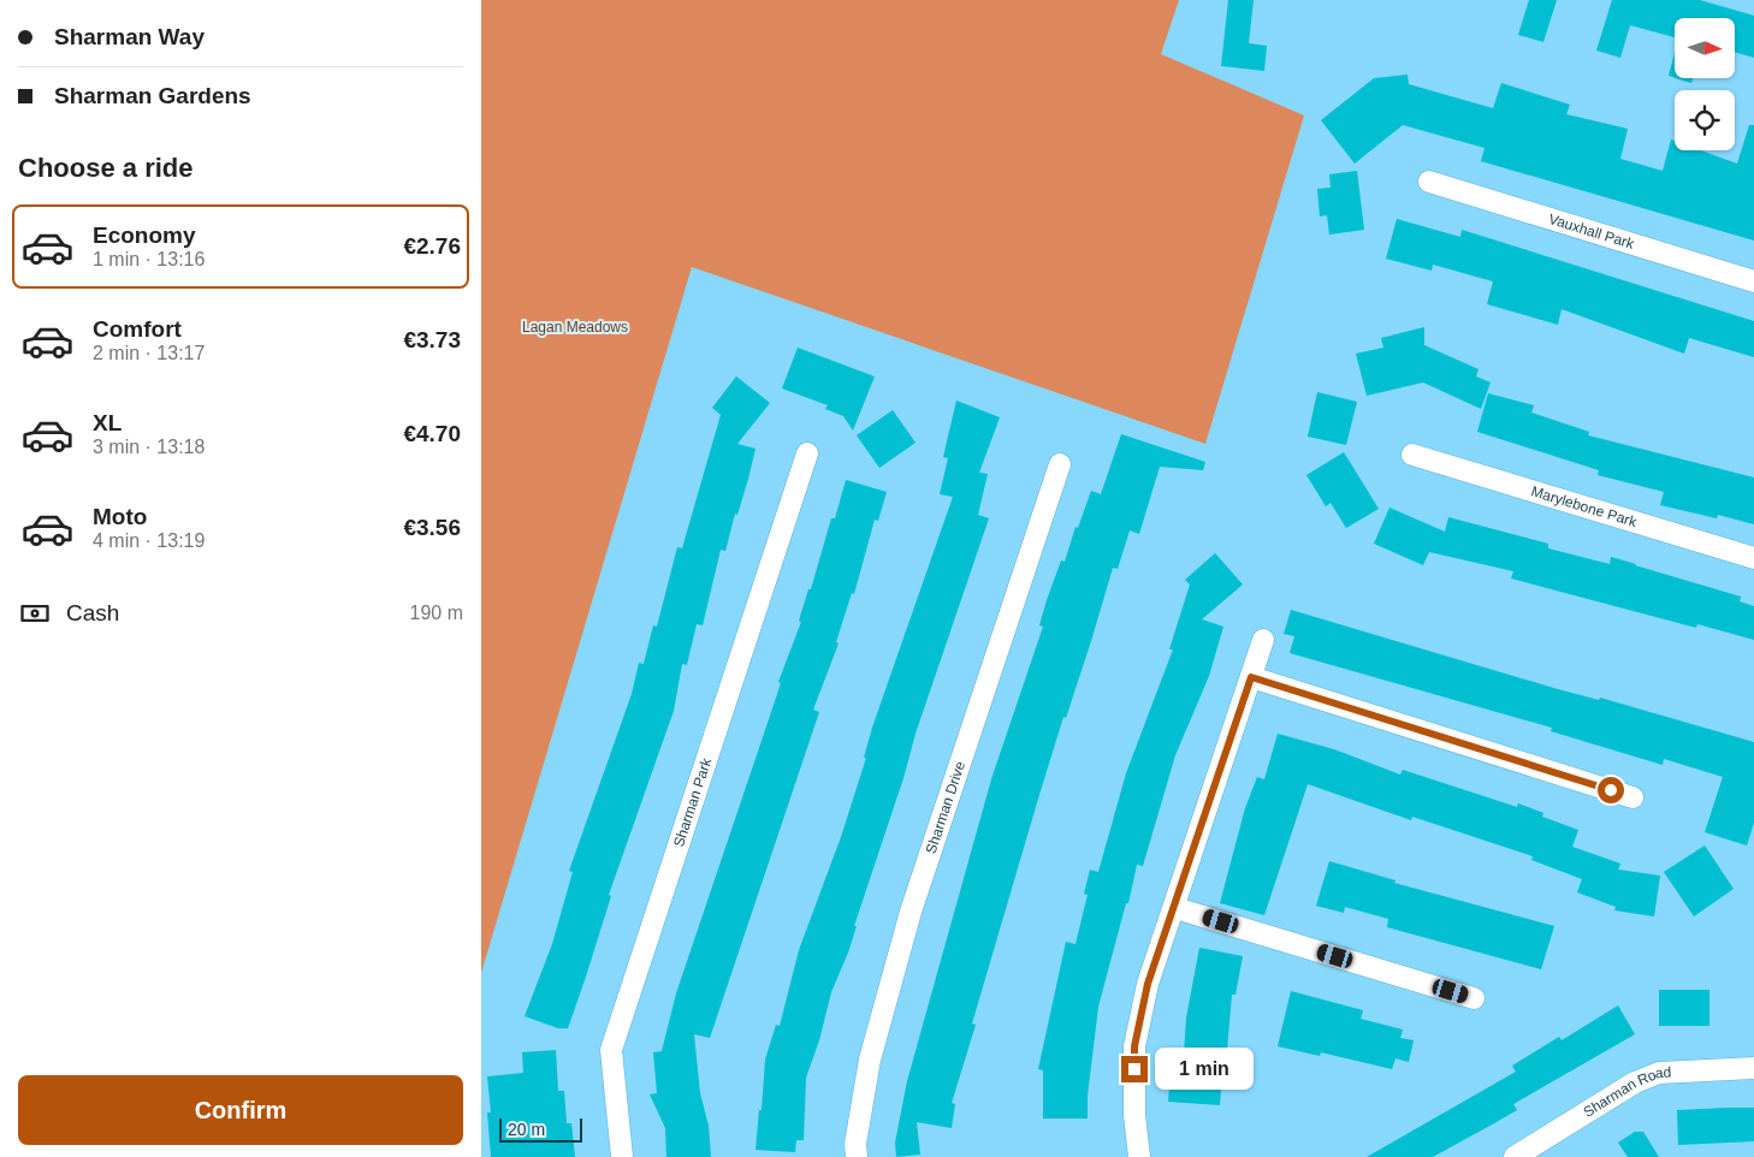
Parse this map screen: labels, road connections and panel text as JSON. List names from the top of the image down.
{
  "streets": {
    "street": [
      "Vauxhall Park",
      "Marylebone Park",
      "Sharman Park",
      "Sharman Drive",
      "Sharman Road"
    ]
  },
  "parks": ["Lagan Meadows"],
  "scale_bar": "20 m",
  "north": "right",
  "page": {
    "banner": ["Sharman Way", "Sharman Gardens"],
    "heading": "Choose a ride",
    "list": [
      {
        "name": "Economy",
        "note": "1 min · 13:16",
        "value": "€2.76"
      },
      {
        "name": "Comfort",
        "note": "2 min · 13:17",
        "value": "€3.73"
      },
      {
        "name": "XL",
        "note": "3 min · 13:18",
        "value": "€4.70"
      },
      {
        "name": "Moto",
        "note": "4 min · 13:19",
        "value": "€3.56"
      }
    ],
    "pay": ["Cash", "190 m"],
    "bubble": "1 min",
    "buttons": "Confirm",
    "scale": "20 m"
  }
}
